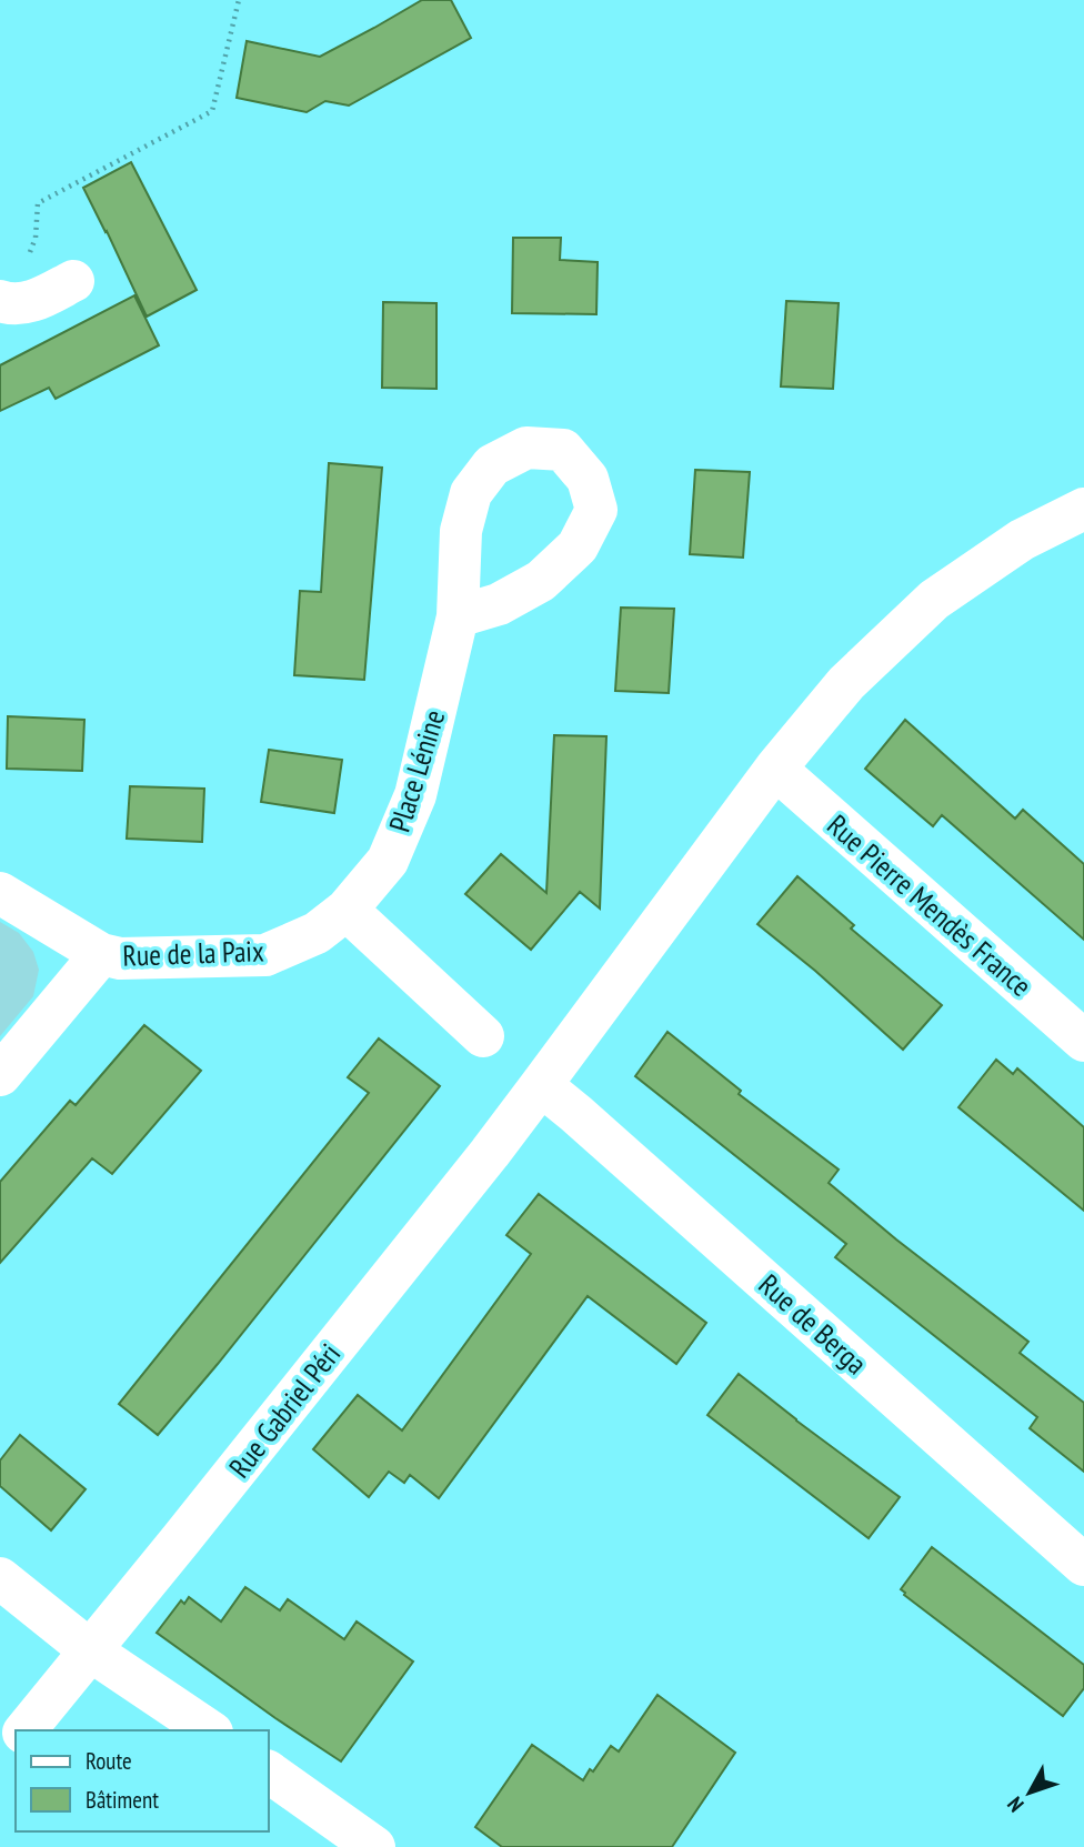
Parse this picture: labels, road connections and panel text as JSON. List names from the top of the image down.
{
  "streets": {
    "street": [
      "Place Lénine",
      "Rue Pierre Mendès France",
      "Rue de la Paix",
      "Rue de Berga",
      "Rue Gabriel Péri"
    ]
  },
  "crossings": [
    ["Place Lénine", "Rue de la Paix"],
    ["Rue Pierre Mendès France", "Rue Gabriel Péri"],
    ["Rue de Berga", "Rue Gabriel Péri"]
  ],
  "legend": ["Route", "Bâtiment"],
  "north": "bottom left"
}
